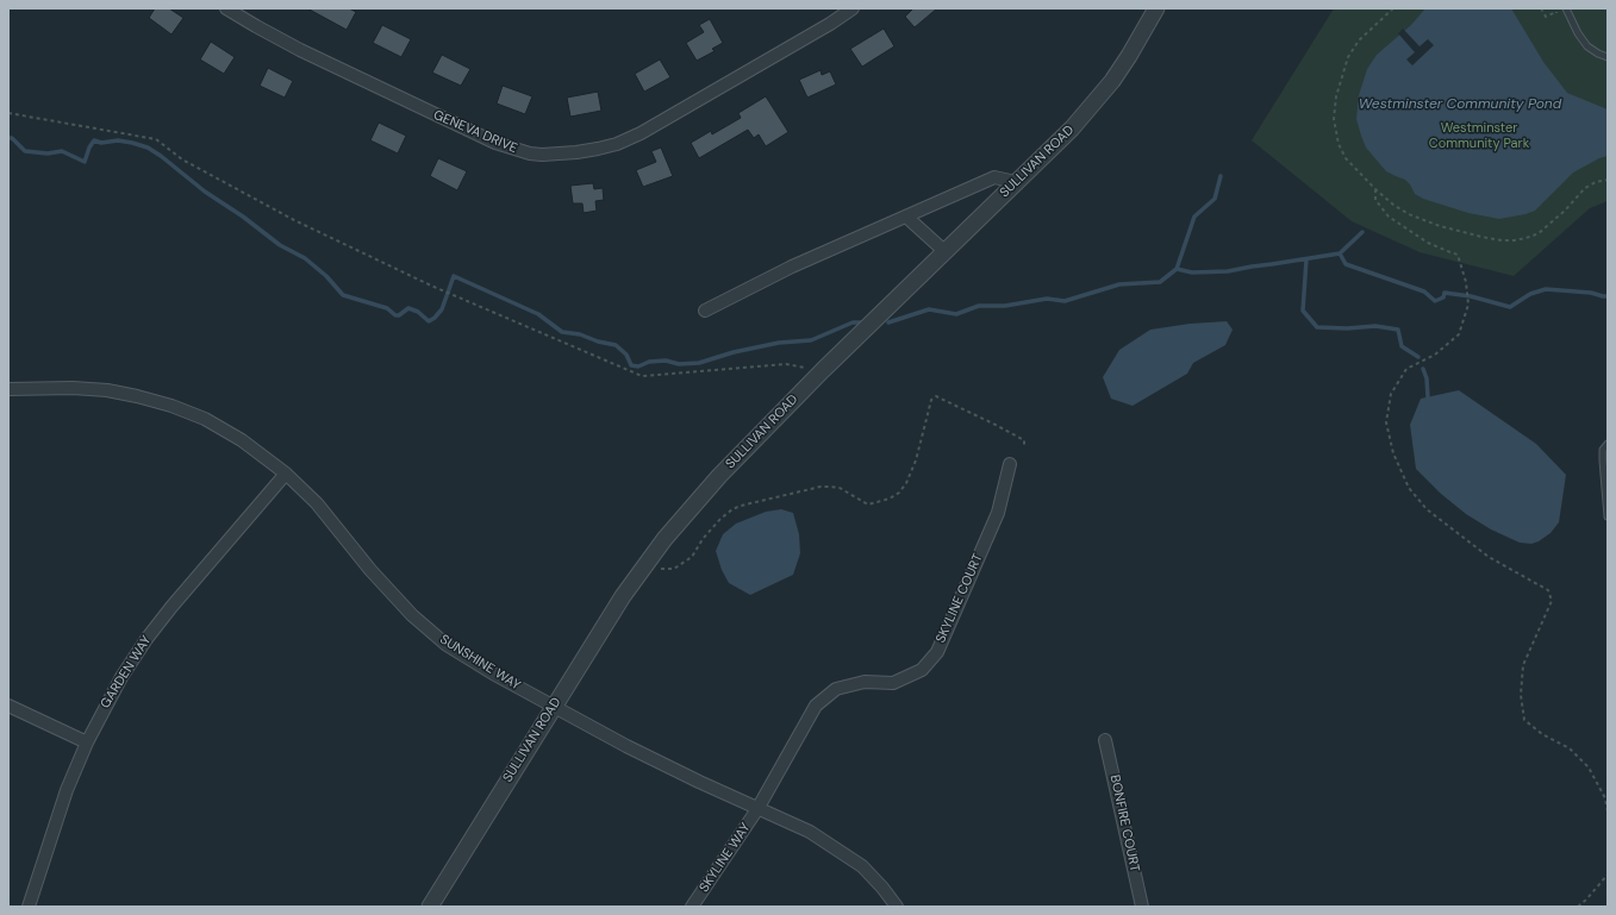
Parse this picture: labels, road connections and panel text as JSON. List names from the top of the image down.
{
  "streets": {
    "street": [
      "GENEVA DRIVE",
      "SULLIVAN ROAD",
      "SKYLINE COURT",
      "SUNSHINE WAY",
      "GARDEN WAY",
      "BONFIRE COURT",
      "SKYLINE WAY"
    ]
  },
  "crossings": [
    ["SULLIVAN ROAD", "SUNSHINE WAY"],
    ["SKYLINE COURT", "SUNSHINE WAY"],
    ["SKYLINE COURT", "SKYLINE WAY"],
    ["SUNSHINE WAY", "GARDEN WAY"],
    ["SUNSHINE WAY", "SKYLINE WAY"]
  ],
  "water": ["Westminster Community Pond"],
  "parks": ["Westminster Community Park"]
}
